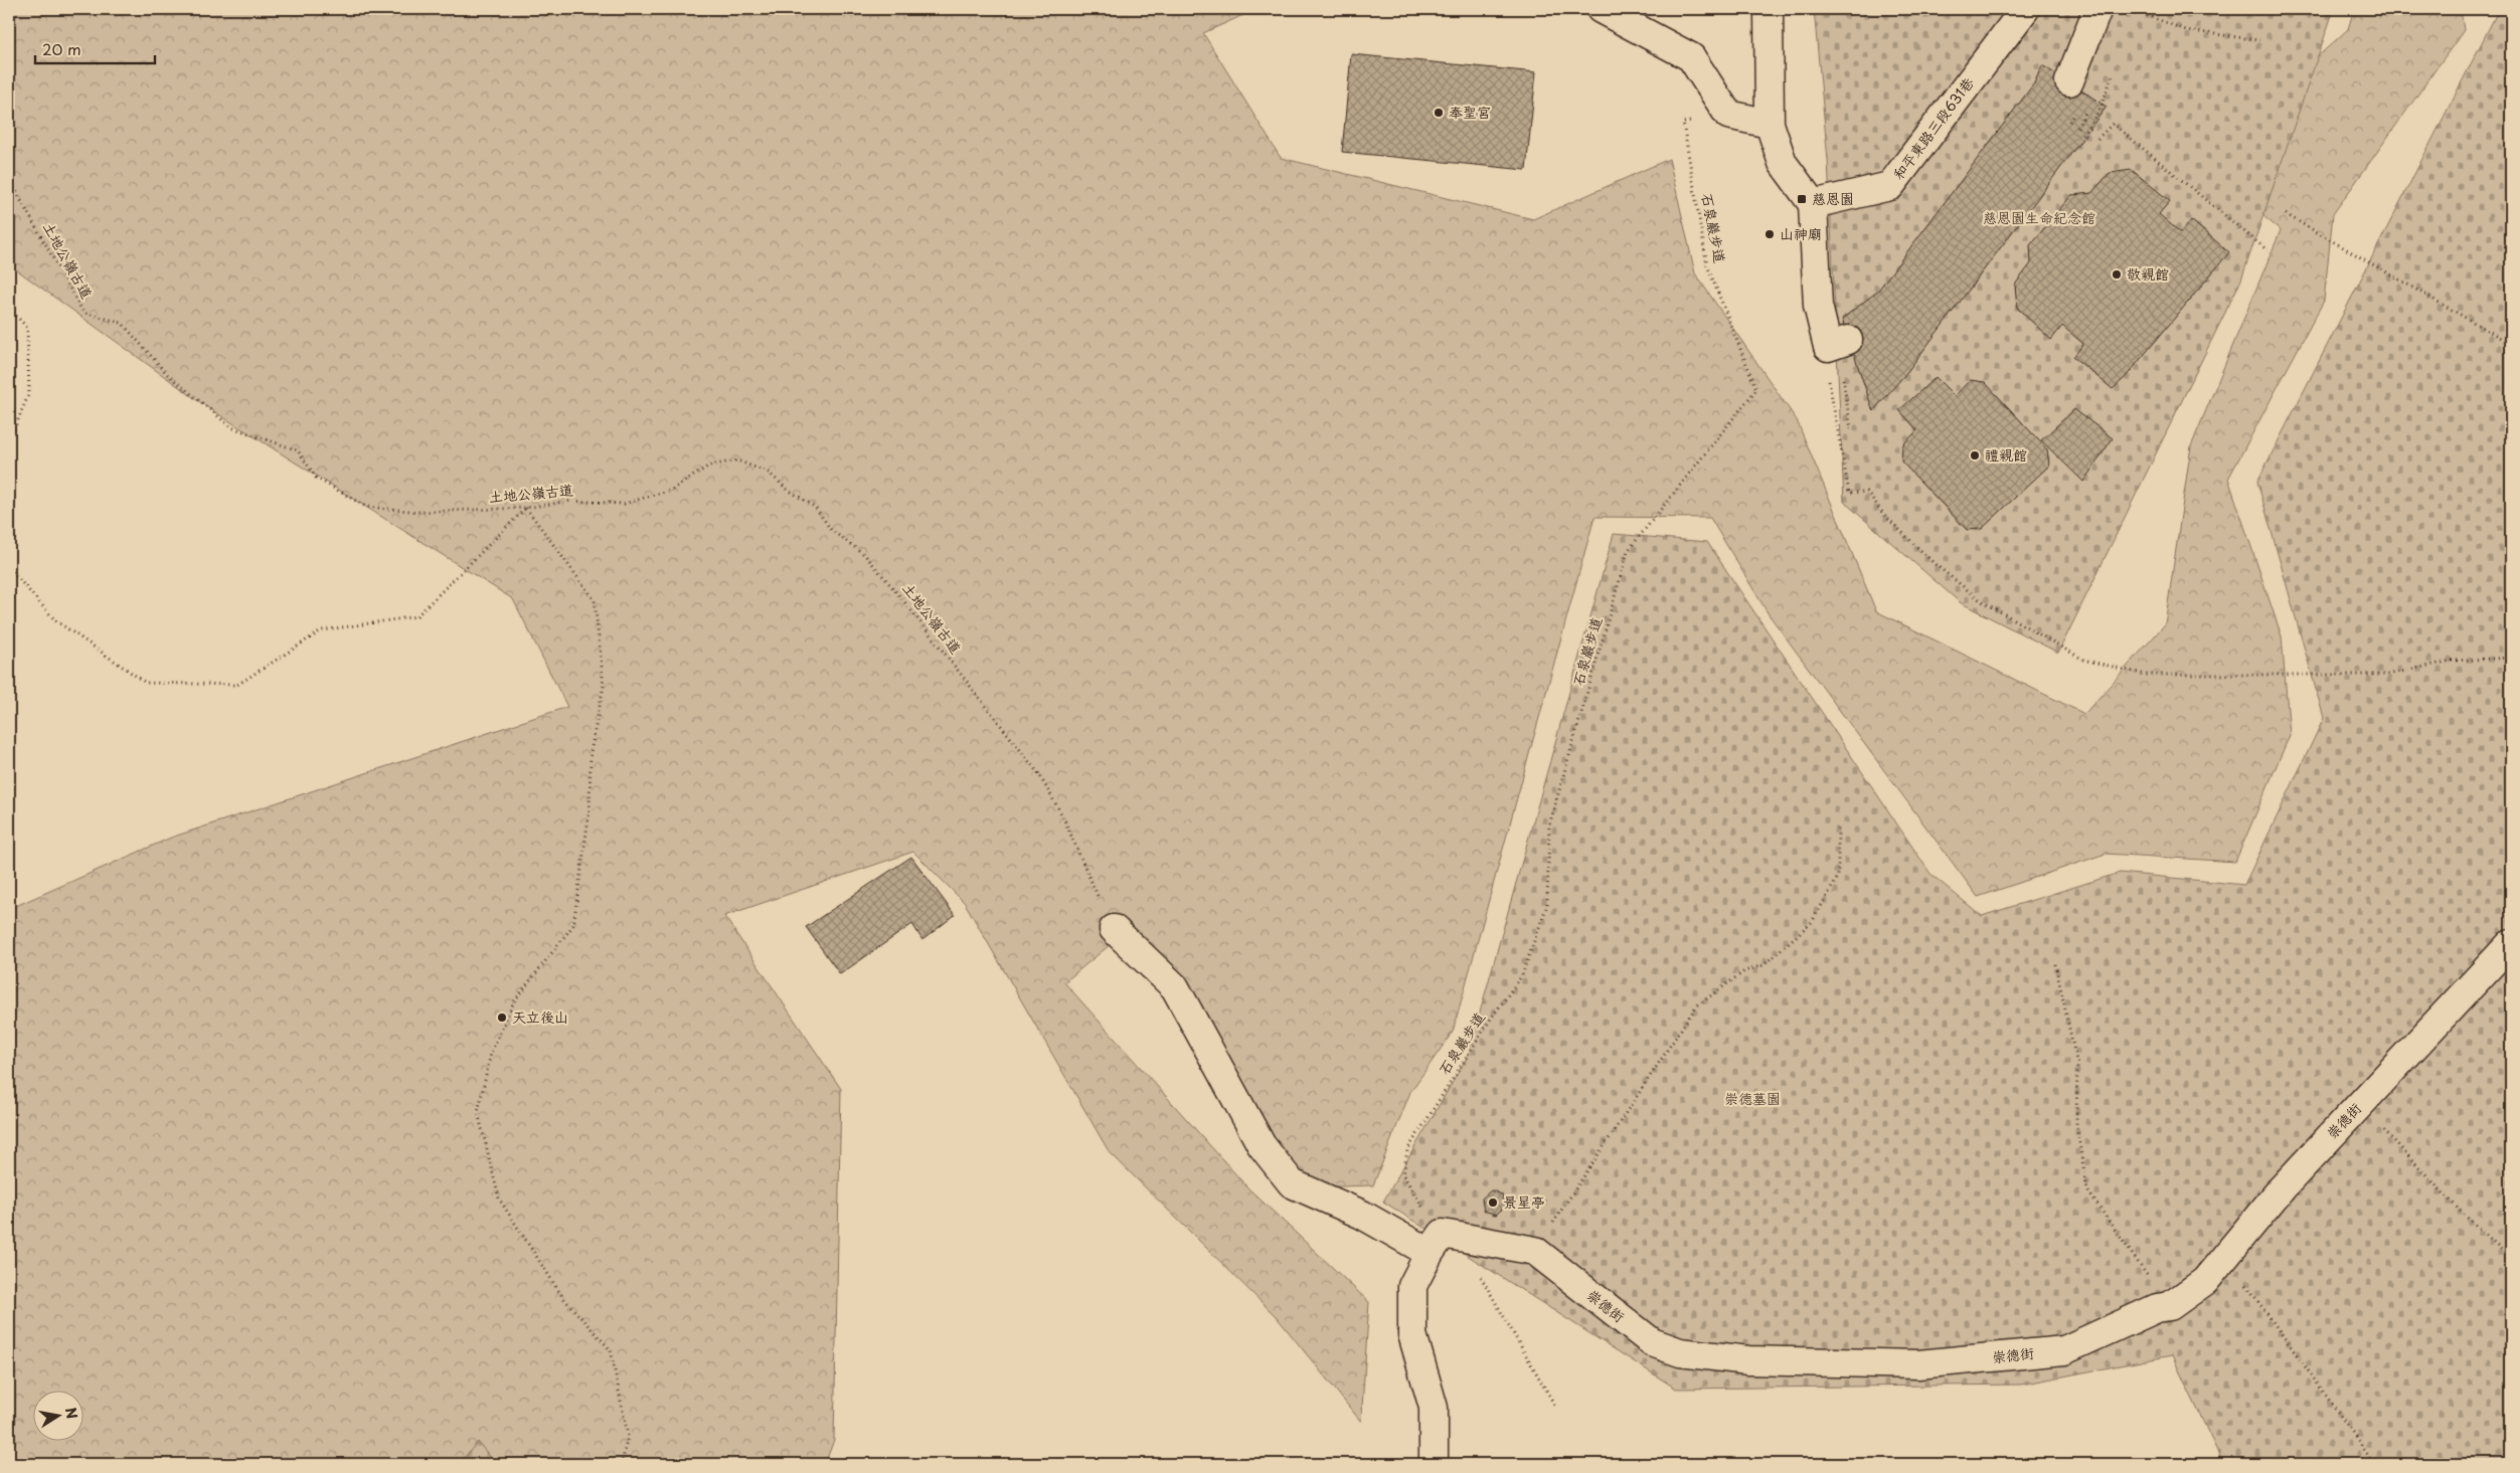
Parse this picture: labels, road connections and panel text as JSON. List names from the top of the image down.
{
  "streets": {
    "street": ["和平東路三段631巷", "崇德街"],
    "path": ["石泉巖步道", "土地公嶺古道"]
  },
  "crossings": [
    ["石泉巖步道", "崇德街"],
    ["土地公嶺古道", "崇德街"]
  ],
  "parks": ["慈恩園生命紀念館", "崇德墓園"],
  "places": {
    "other": [
      "奉聖宮",
      "山神廟",
      "敬親館",
      "禮親館",
      "天立後山",
      "景星亭"
    ],
    "transit": ["慈恩園"]
  },
  "scale_bar": "20 m",
  "north": "right"
}
